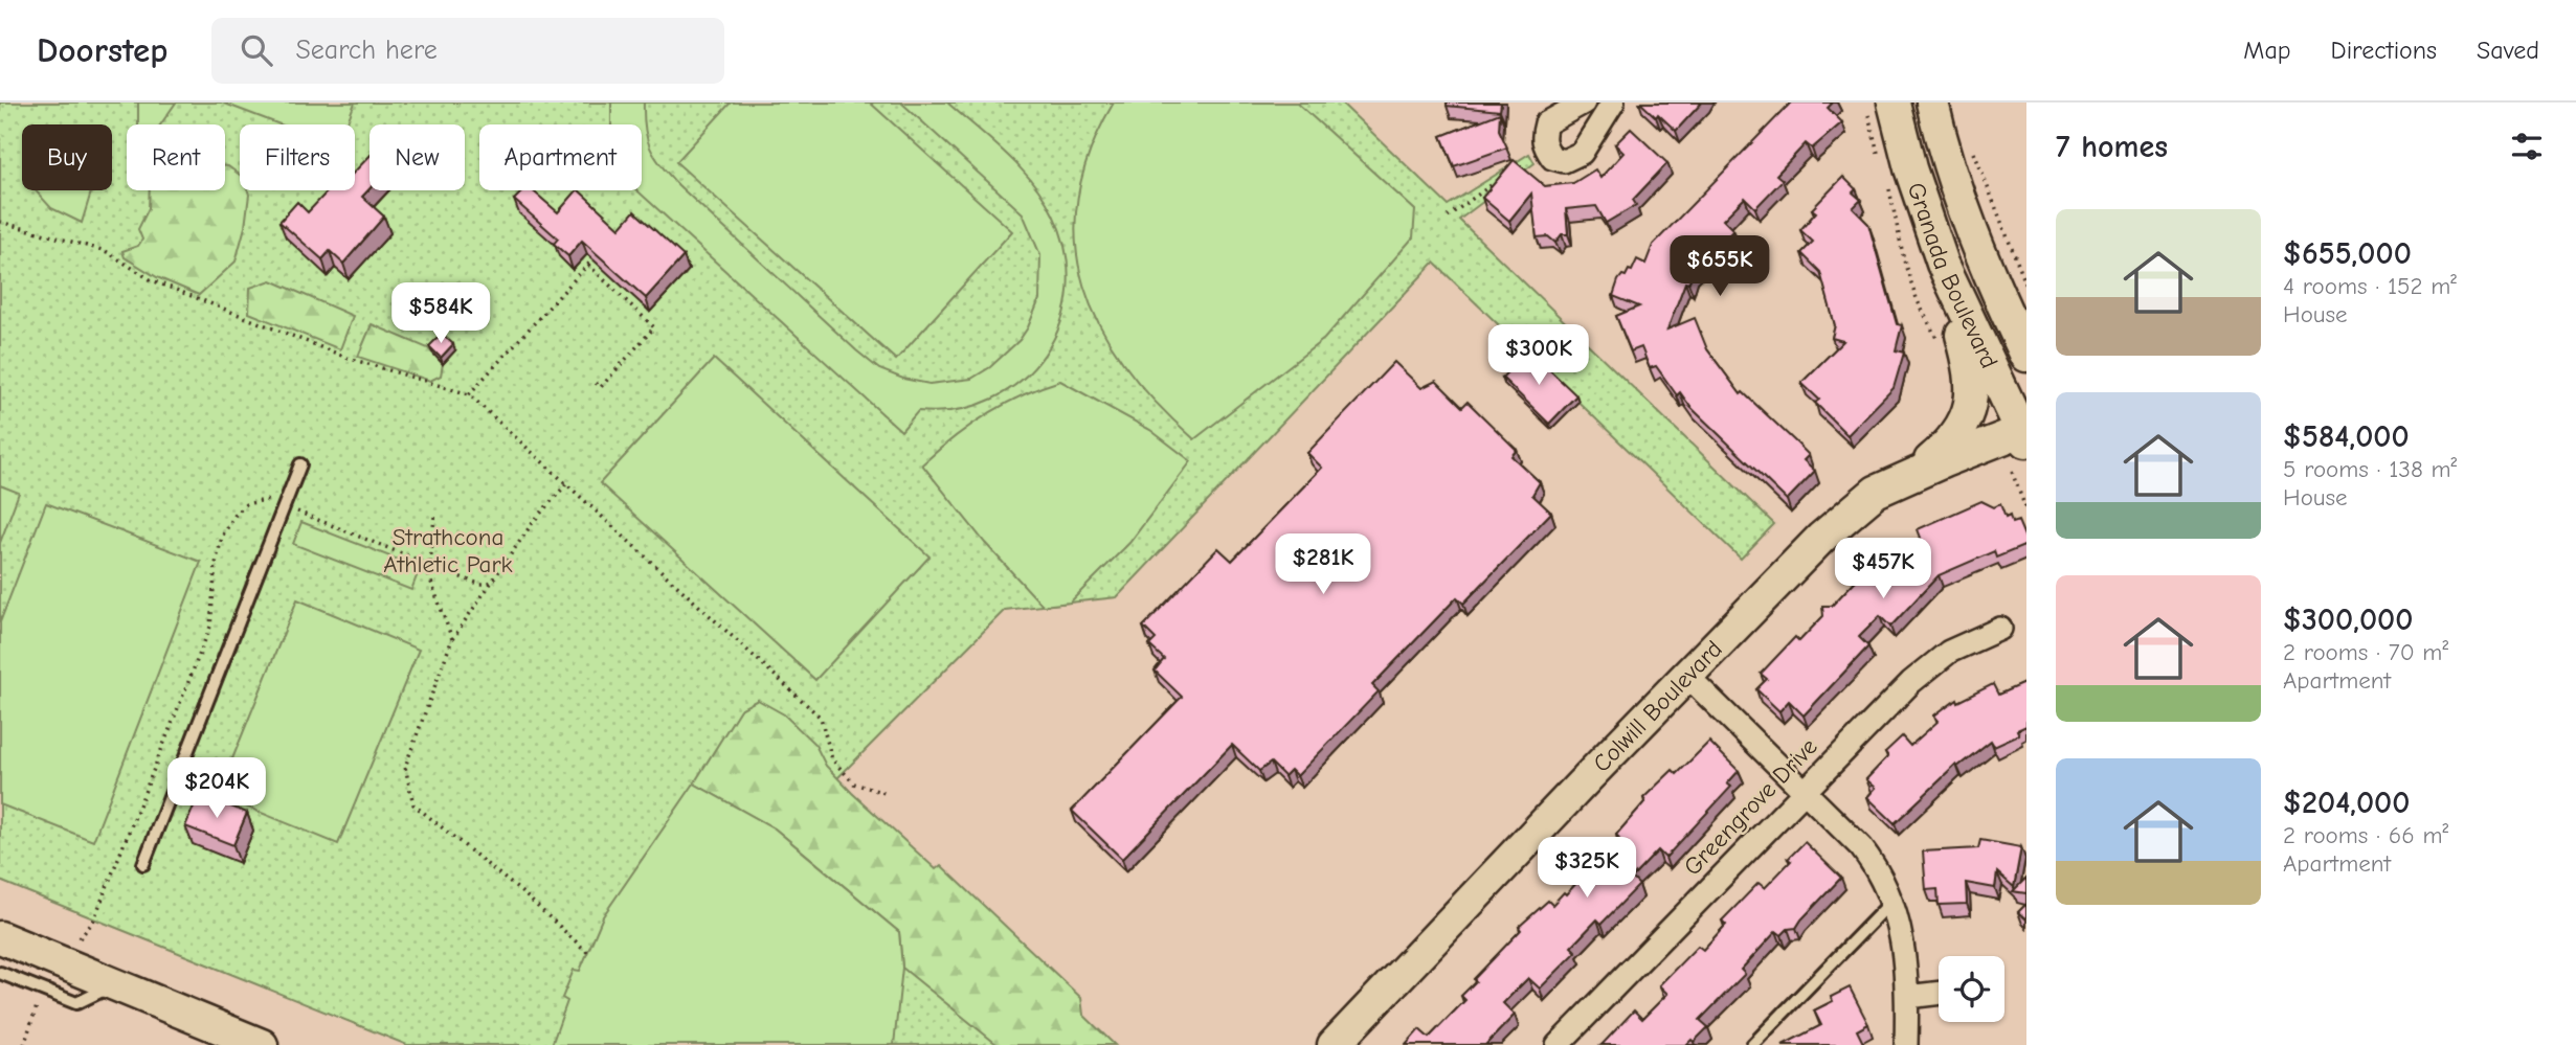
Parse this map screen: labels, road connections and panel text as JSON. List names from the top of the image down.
{
  "streets": {
    "street": ["Granada Boulevard", "Colwill Boulevard", "Greengrove Drive"]
  },
  "crossings": [
    ["Granada Boulevard", "Colwill Boulevard"]
  ],
  "parks": ["Strathcona Athletic Park"],
  "page": {
    "header": "Doorstep",
    "search": "Search here",
    "nav": ["Map", "Directions", "Saved"],
    "heading": "7 homes",
    "chip": [
      "Buy",
      "Rent",
      "Filters",
      "New",
      "Apartment"
    ],
    "list": [
      {
        "name": "$655,000",
        "note": "4 rooms · 152 m² · House"
      },
      {
        "name": "$584,000",
        "note": "5 rooms · 138 m² · House"
      },
      {
        "name": "$300,000",
        "note": "2 rooms · 70 m² · Apartment"
      },
      {
        "name": "$204,000",
        "note": "2 rooms · 66 m² · Apartment"
      }
    ],
    "price": [
      "$655K",
      "$584K",
      "$300K",
      "$281K",
      "$457K",
      "$204K",
      "$325K"
    ]
  }
}
